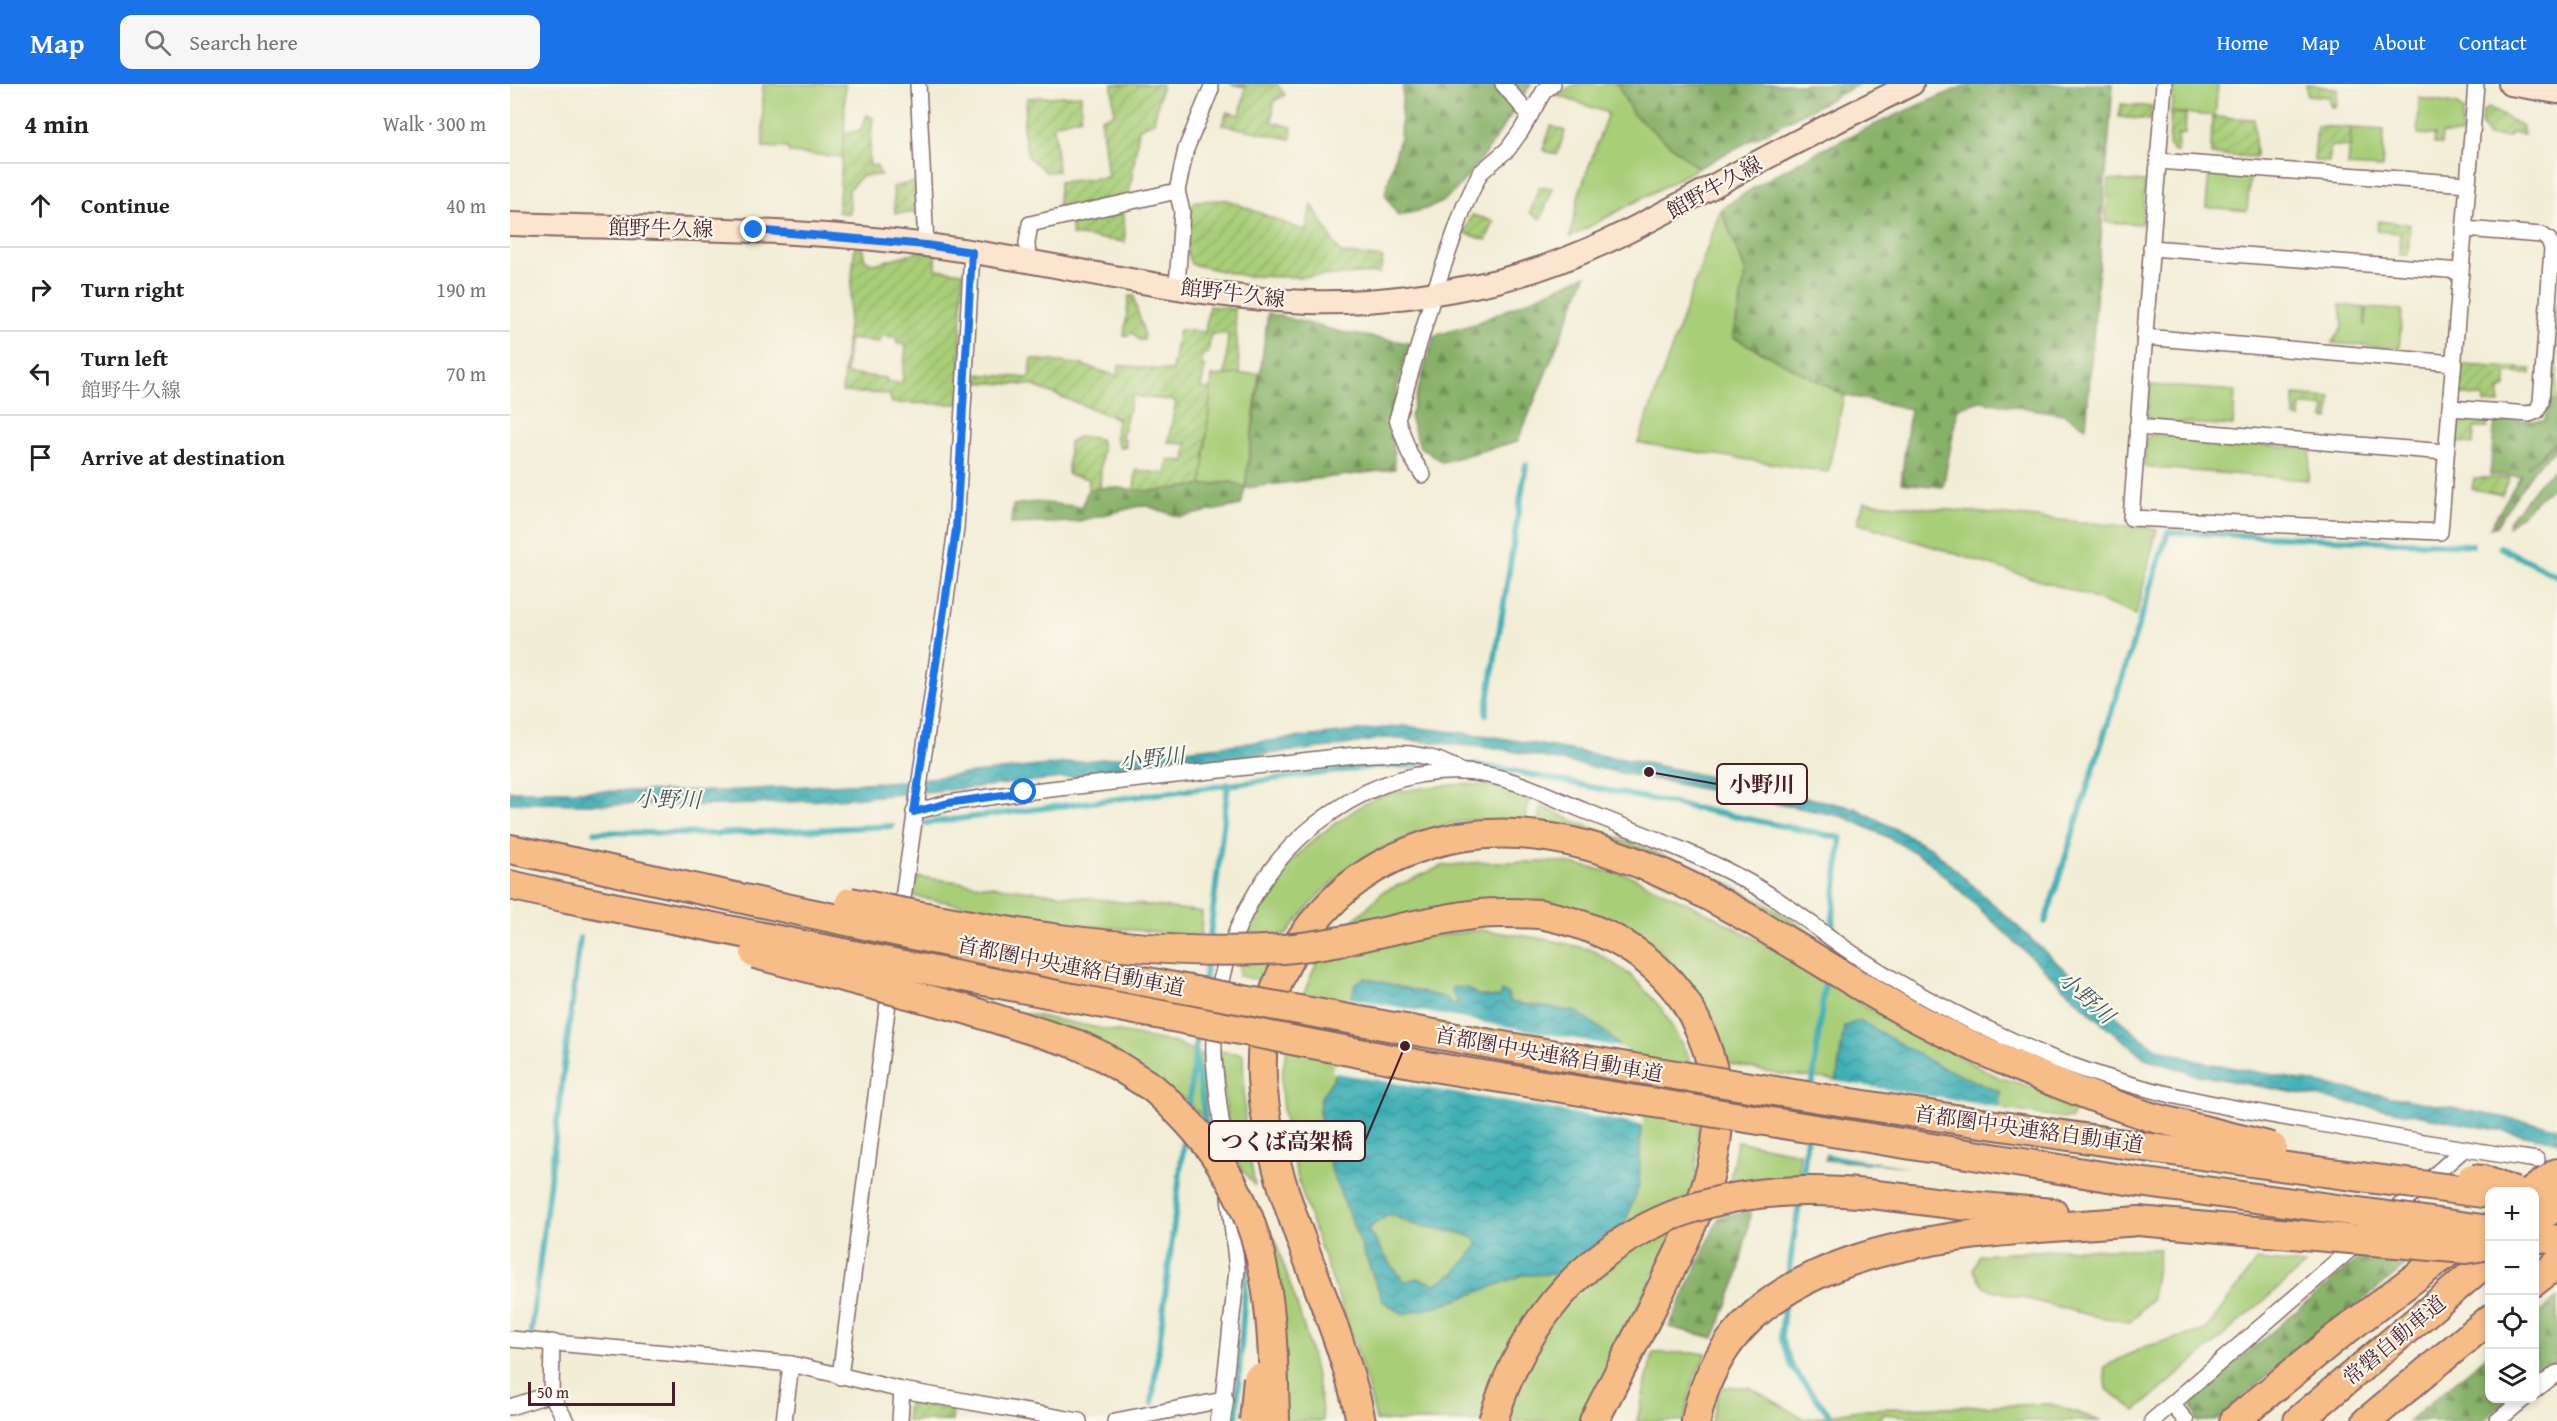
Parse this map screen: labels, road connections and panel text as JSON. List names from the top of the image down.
{
  "streets": {
    "highway": ["首都圏中央連絡自動車道", "常磐自動車道"],
    "main road": ["館野牛久線"]
  },
  "water": ["小野川"],
  "places": ["小野川", "つくば高架橋"],
  "scale_bar": "50 m",
  "page": {
    "header": "Map",
    "search": "Search here",
    "nav": [
      "Home",
      "Map",
      "About",
      "Contact"
    ],
    "heading": ["4 min", "Walk · 300 m"],
    "list": [
      ["Continue", "40 m"],
      ["Turn right", "190 m"],
      ["Turn left", "館野牛久線", "70 m"],
      "Arrive at destination"
    ],
    "map_buttons": ["+", "−"],
    "scale": "50 m"
  }
}
